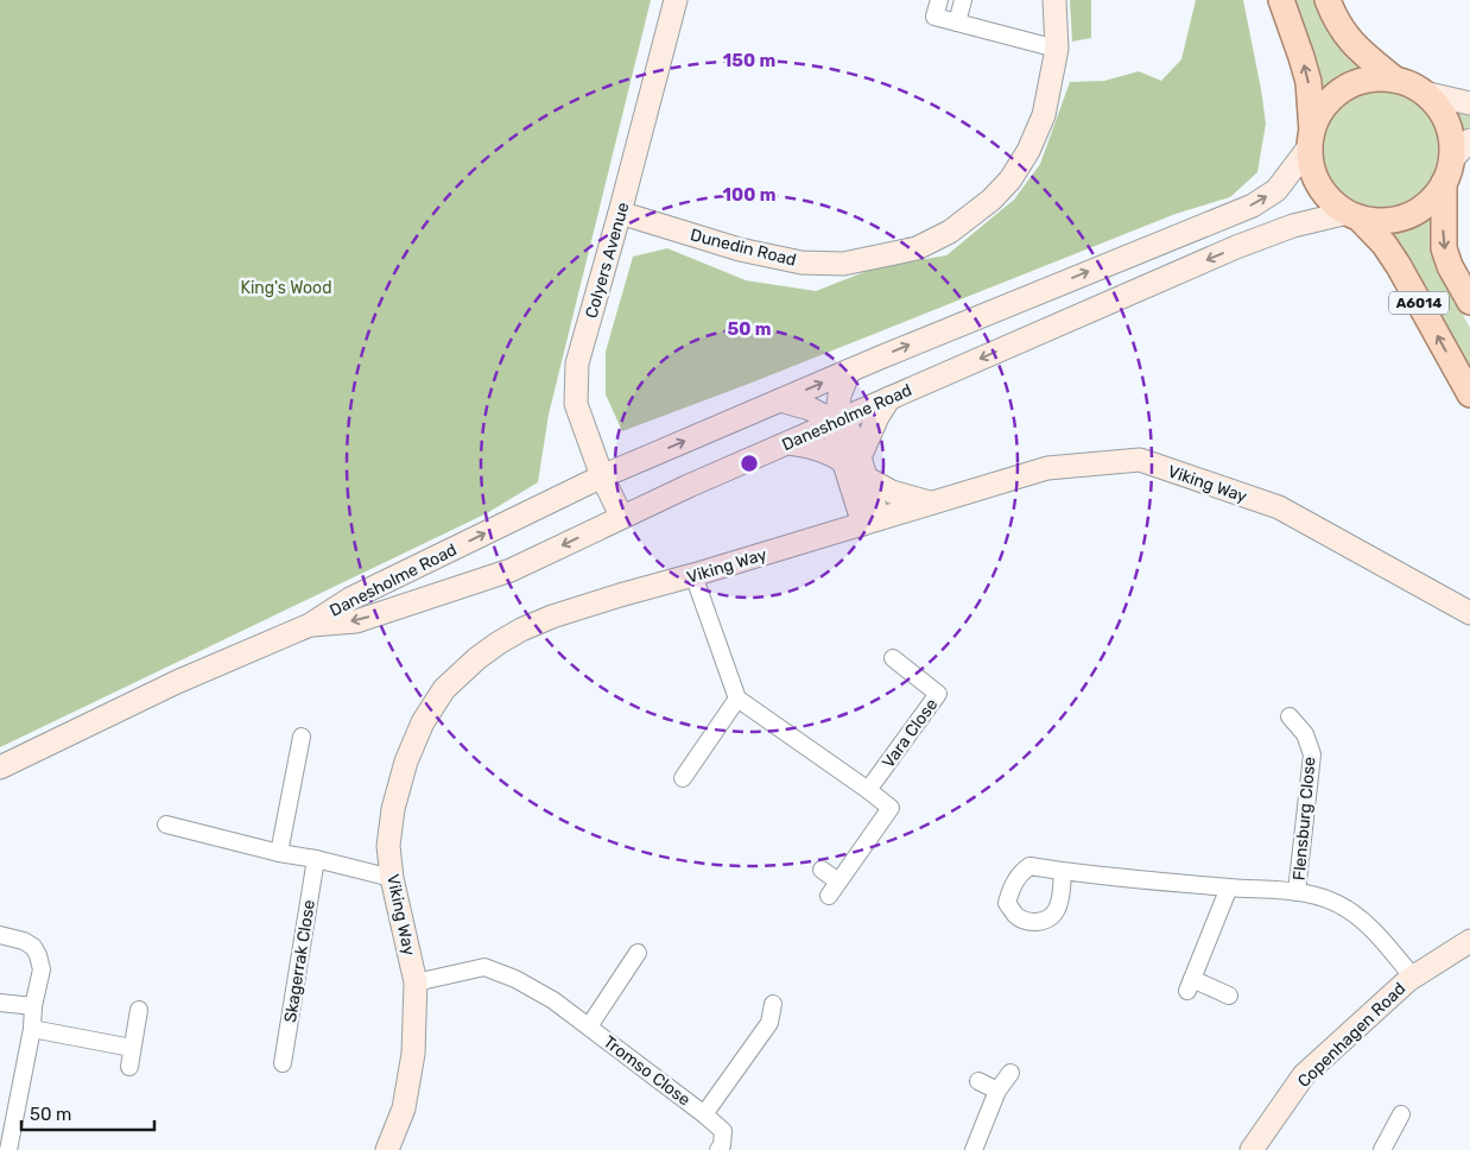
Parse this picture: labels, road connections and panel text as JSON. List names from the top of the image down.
{
  "streets": {
    "main road": ["A6014"],
    "street": [
      "Dunedin Road",
      "Colyers Avenue",
      "Danesholme Road",
      "Viking Way",
      "Vara Close",
      "Flensburg Close",
      "Skagerrak Close",
      "Copenhagen Road",
      "Tromso Close"
    ]
  },
  "crossings": [
    ["Dunedin Road", "Colyers Avenue"],
    ["Colyers Avenue", "Danesholme Road"],
    ["A6014", "Danesholme Road"],
    ["Viking Way", "Tromso Close"],
    ["Flensburg Close", "Copenhagen Road"]
  ],
  "parks": ["King's Wood"],
  "scale_bar": "50 m",
  "rings": ["150 m", "100 m", "50 m"]
}
